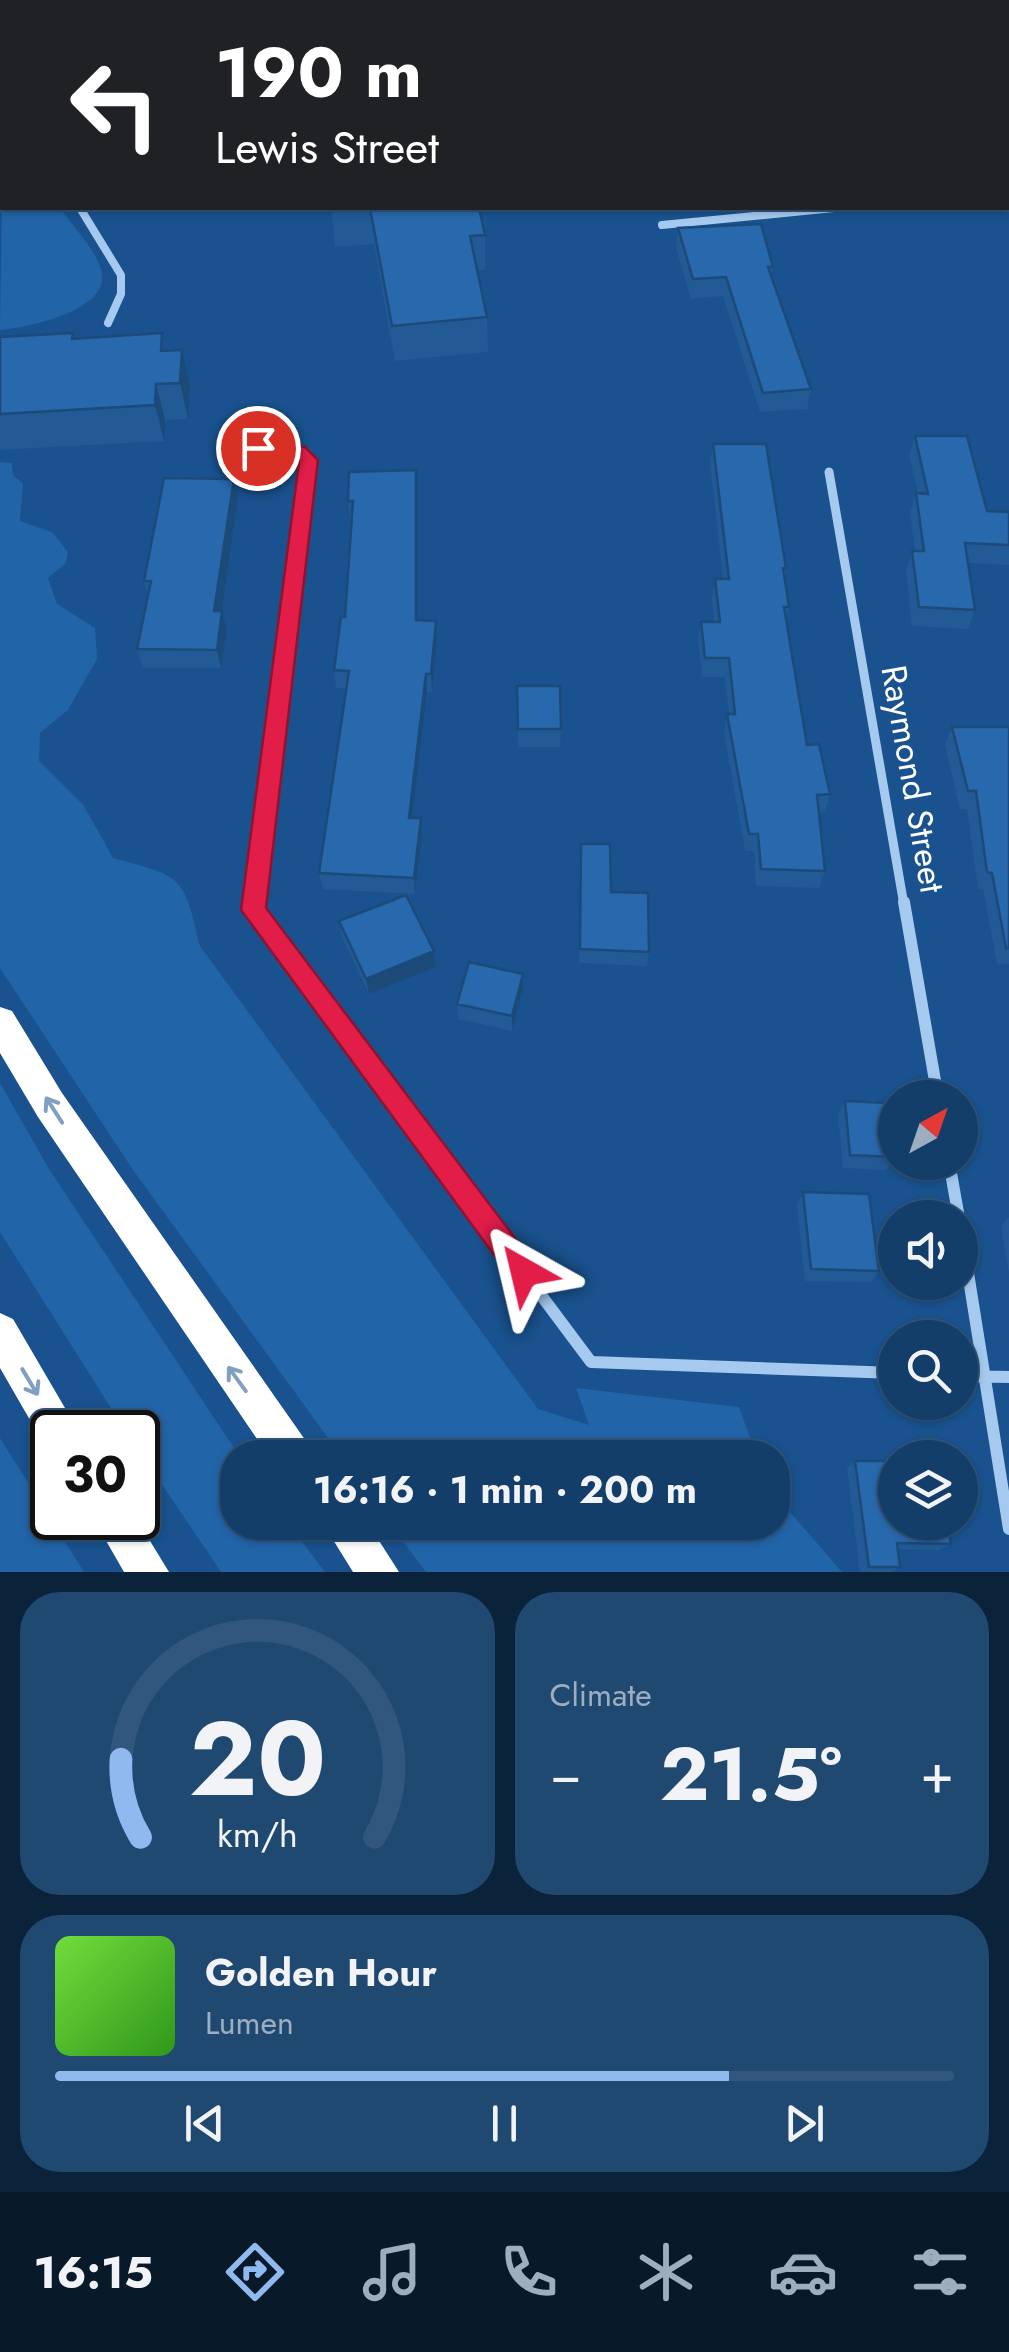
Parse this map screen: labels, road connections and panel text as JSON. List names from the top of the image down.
{
  "streets": {
    "street": ["Raymond Street"]
  },
  "north": "top right",
  "page": {
    "turn": ["190 m", "Lewis Street"],
    "limit": "30",
    "trip": "16:16 · 1 min · 200 m",
    "tile": "Climate",
    "heat": ["−", "21.5°", "+"],
    "song": ["Golden Hour", "Lumen"],
    "tabs": "16:15",
    "gauge": ["20", "km/h"]
  }
}
